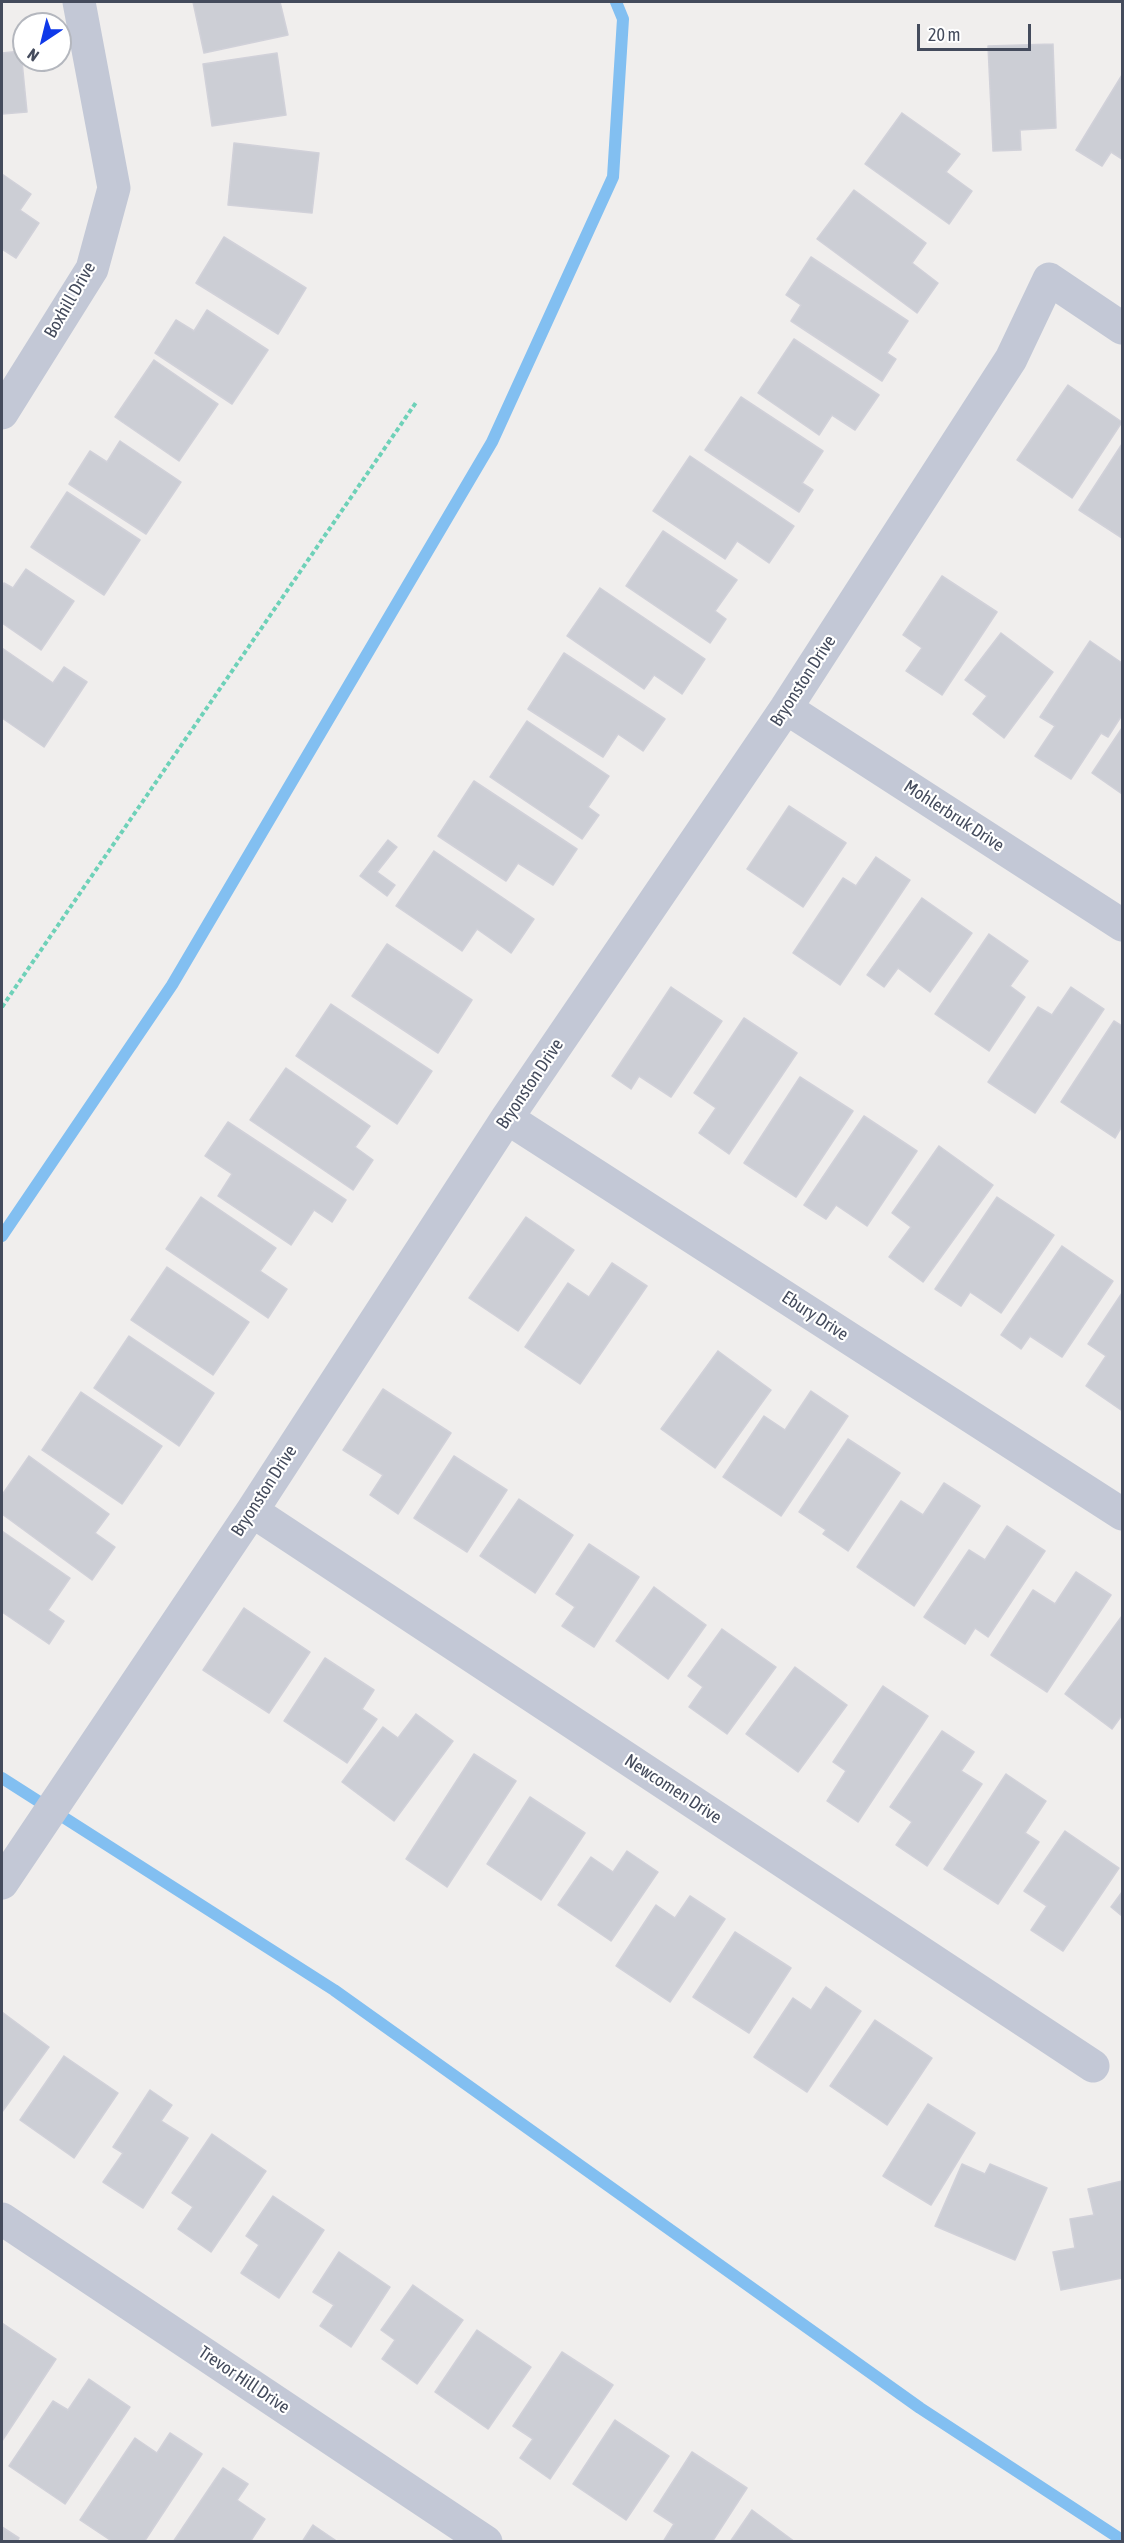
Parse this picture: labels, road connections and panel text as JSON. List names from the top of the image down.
{
  "streets": {
    "street": [
      "Boxhill Drive",
      "Bryonston Drive",
      "Mohlerbruk Drive",
      "Ebury Drive",
      "Newcomen Drive",
      "Trevor Hill Drive"
    ]
  },
  "crossings": [
    ["Bryonston Drive", "Mohlerbruk Drive"],
    ["Bryonston Drive", "Ebury Drive"],
    ["Bryonston Drive", "Newcomen Drive"]
  ],
  "scale_bar": "20 m",
  "north": "bottom left"
}
